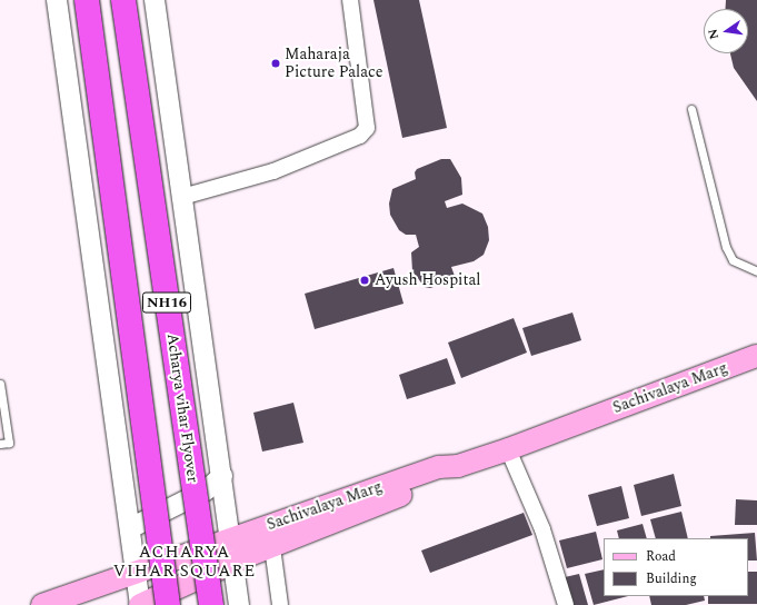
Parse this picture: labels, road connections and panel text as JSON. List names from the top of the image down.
{
  "streets": {
    "highway": ["NH16", "Acharya vihar Flyover"],
    "main road": ["Sachivalaya Marg"]
  },
  "districts": ["ACHARYA VIHAR SQUARE"],
  "places": ["Maharaja Picture Palace", "Ayush Hospital"],
  "legend": ["Road", "Building"],
  "north": "left"
}
